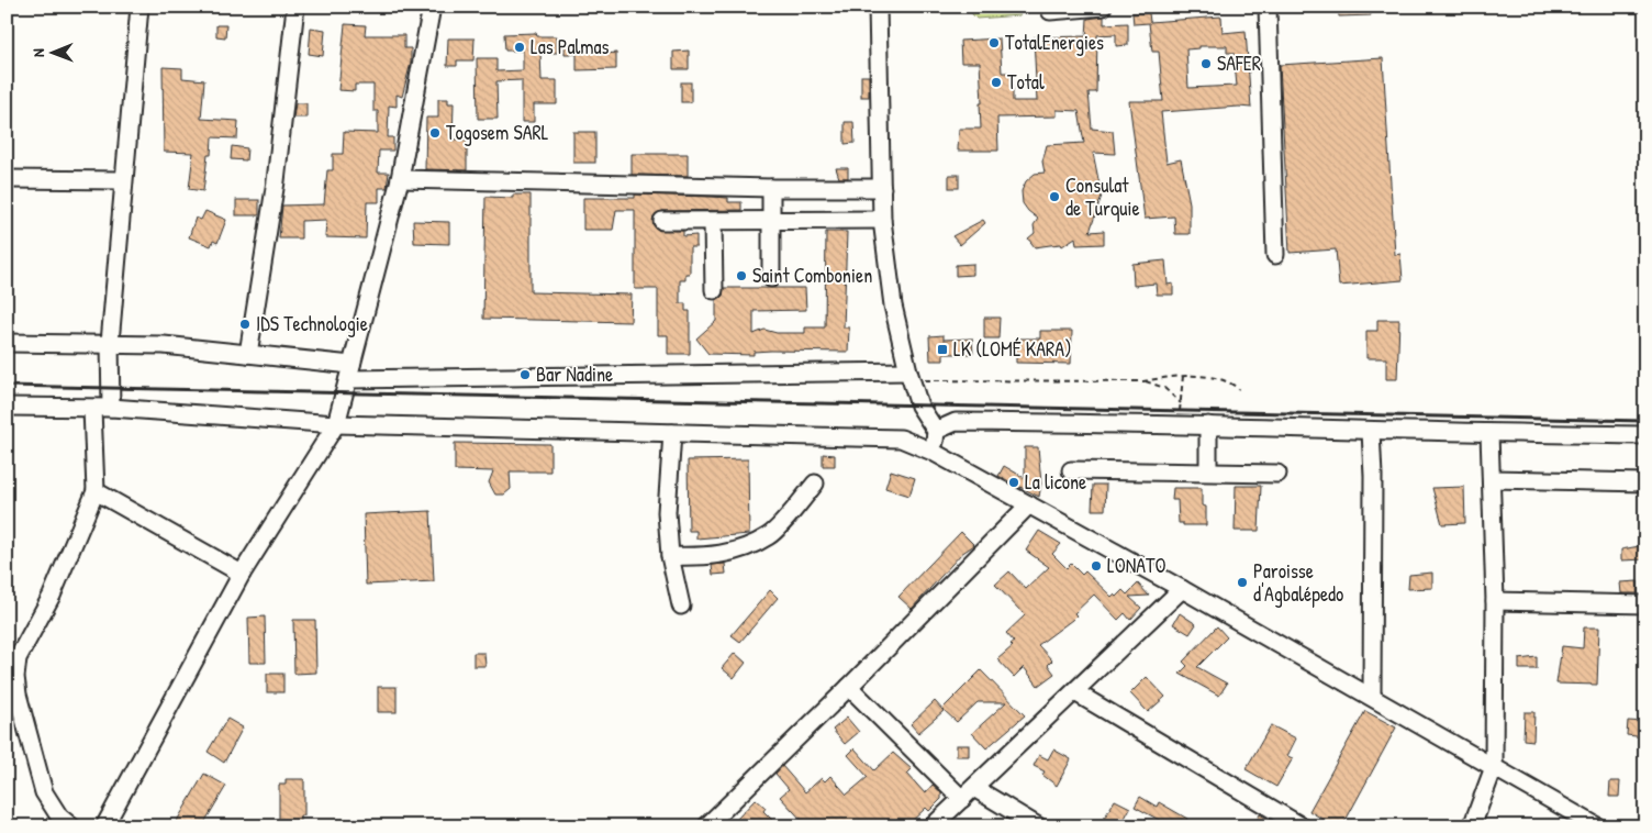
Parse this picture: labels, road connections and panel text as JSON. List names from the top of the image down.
{
  "places": {
    "other": [
      "TotalEnergies",
      "Las Palmas",
      "SAFER",
      "Total",
      "Togosem SARL",
      "Consulat de Turquie",
      "Saint Combonien",
      "IDS Technologie",
      "Bar Nadine",
      "La licone",
      "LONATO",
      "Paroisse d'Agbalépedo"
    ],
    "transit": ["LK (LOMÉ KARA)"]
  },
  "north": "left"
}
